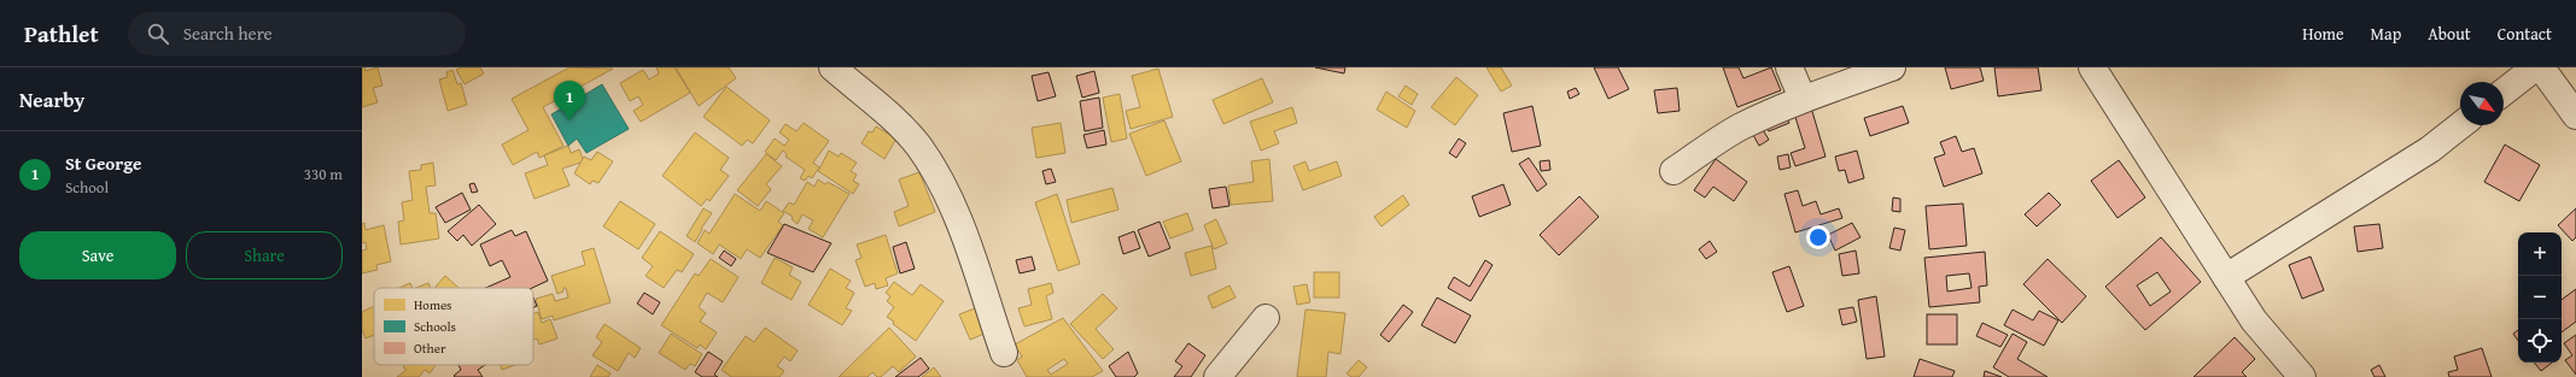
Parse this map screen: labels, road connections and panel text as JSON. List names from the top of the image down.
{
  "legend": ["Homes", "Schools", "Other"],
  "north": "bottom right",
  "page": {
    "header": "Pathlet",
    "search": "Search here",
    "nav": [
      "Home",
      "Map",
      "About",
      "Contact"
    ],
    "heading": "Nearby",
    "pins": "1",
    "list": [
      {
        "mark": "1",
        "name": "St George",
        "note": "School",
        "value": "330 m"
      }
    ],
    "buttons": ["Save", "Share"],
    "map_buttons": ["+", "−"]
  }
}
